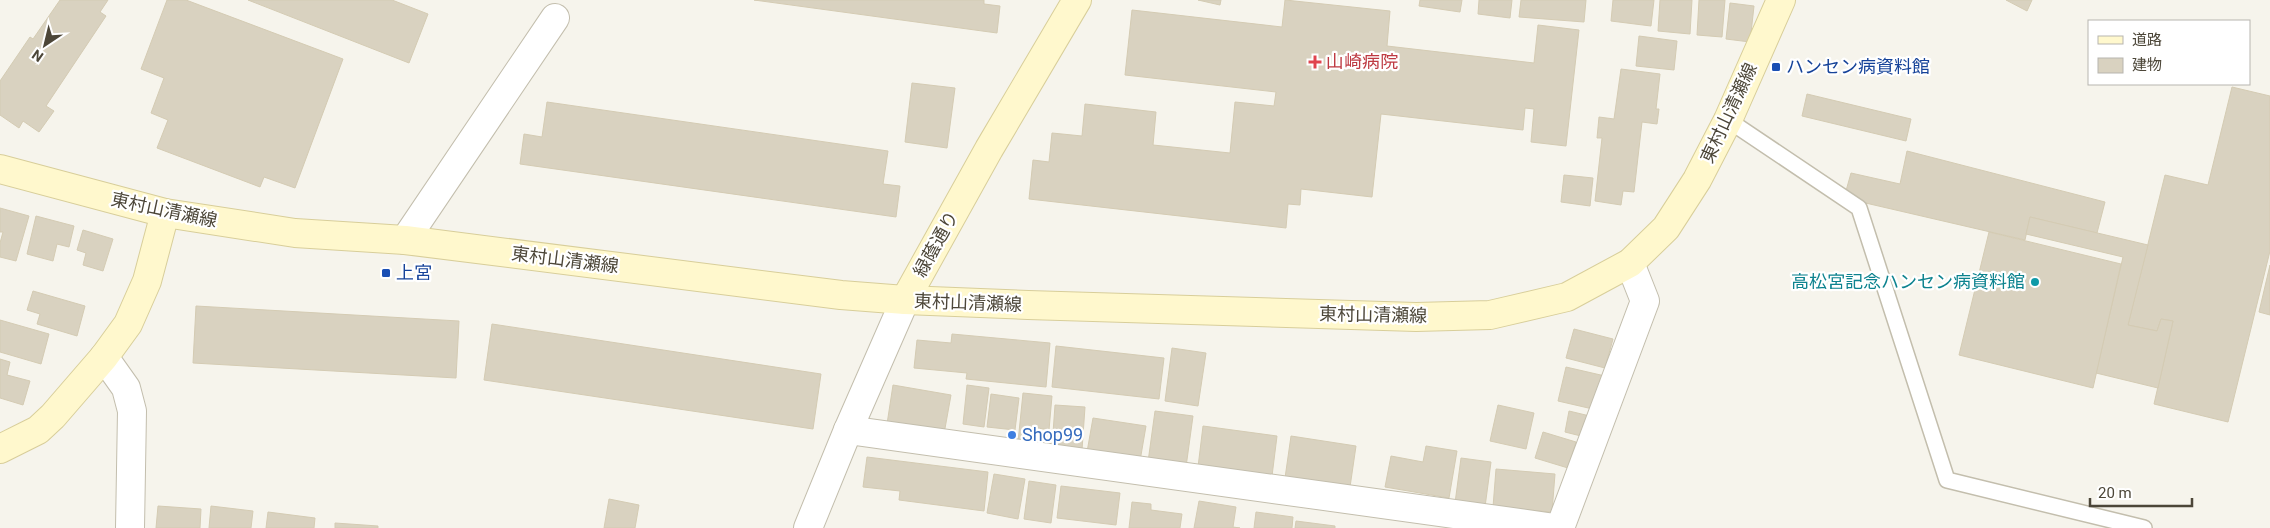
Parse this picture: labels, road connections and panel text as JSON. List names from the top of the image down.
{
  "streets": {
    "main road": ["東村山清瀬線", "緑蔭通り"]
  },
  "crossings": [
    ["東村山清瀬線", "緑蔭通り"]
  ],
  "places": {
    "health": ["山崎病院"],
    "transit": ["ハンセン病資料館", "上宮"],
    "other": ["高松宮記念ハンセン病資料館", "Shop99"]
  },
  "legend": ["道路", "建物"],
  "scale_bar": "20 m",
  "north": "bottom left"
}
